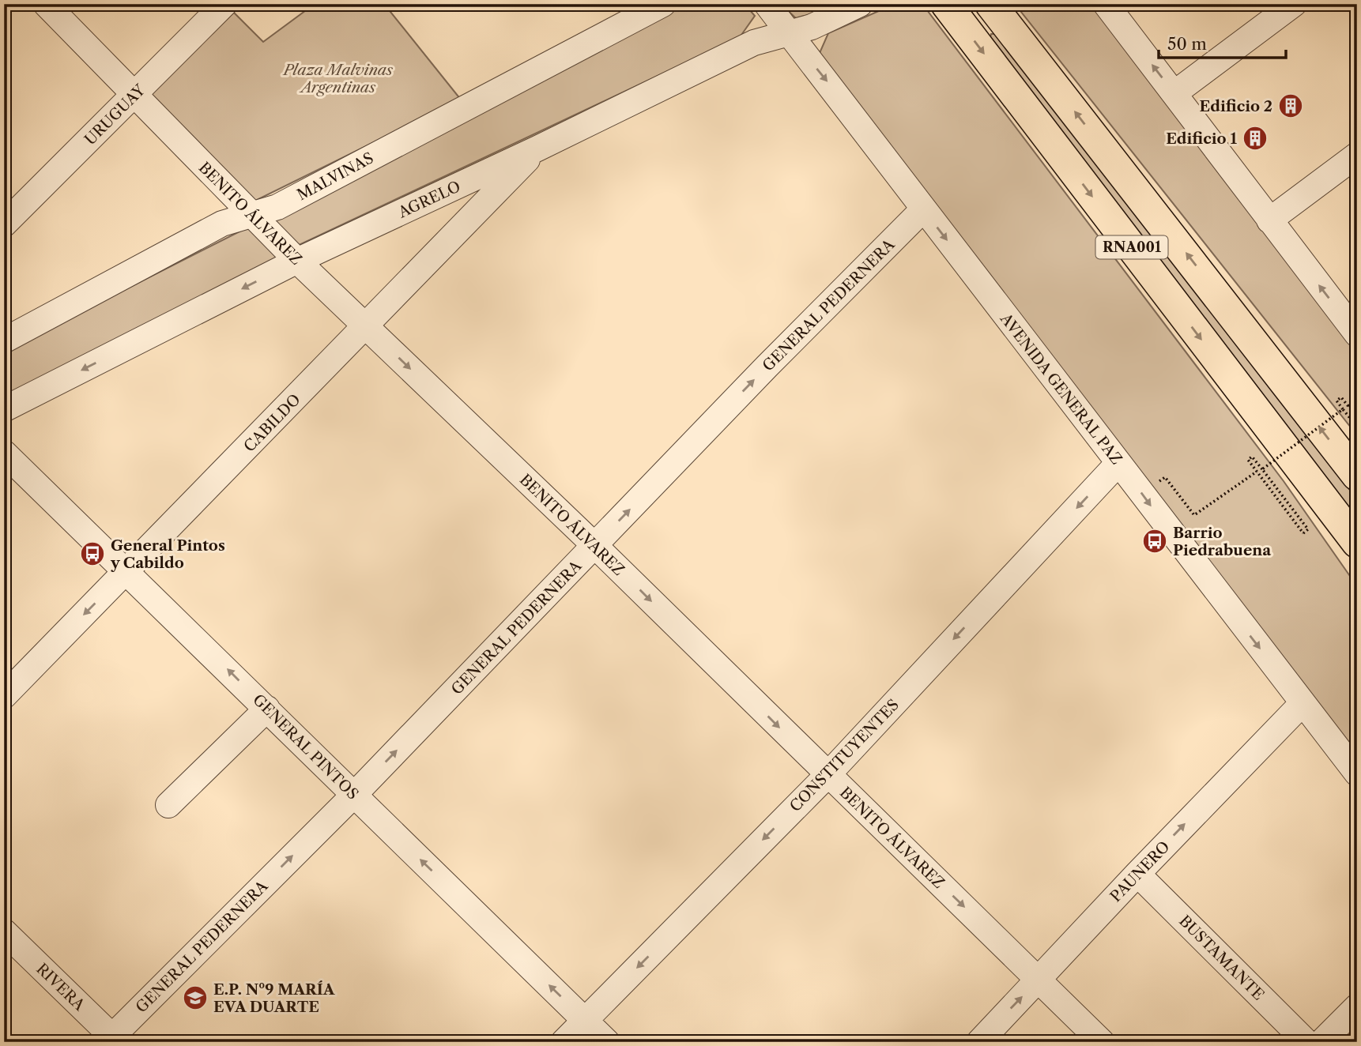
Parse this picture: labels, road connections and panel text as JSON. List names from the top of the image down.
{
  "streets": {
    "highway": ["RNA001"],
    "street": [
      "URUGUAY",
      "MALVINAS",
      "AGRELO",
      "BENITO ÁLVAREZ",
      "GENERAL PEDERNERA",
      "AVENIDA GENERAL PAZ",
      "CABILDO",
      "GENERAL PINTOS",
      "CONSTITUYENTES",
      "PAUNERO",
      "BUSTAMANTE",
      "RIVERA"
    ]
  },
  "crossings": [
    ["URUGUAY", "BENITO ÁLVAREZ"],
    ["MALVINAS", "BENITO ÁLVAREZ"],
    ["AGRELO", "BENITO ÁLVAREZ"],
    ["AGRELO", "AVENIDA GENERAL PAZ"],
    ["AGRELO", "CABILDO"],
    ["BENITO ÁLVAREZ", "GENERAL PEDERNERA"],
    ["BENITO ÁLVAREZ", "CABILDO"],
    ["BENITO ÁLVAREZ", "CONSTITUYENTES"],
    ["BENITO ÁLVAREZ", "PAUNERO"],
    ["GENERAL PEDERNERA", "AVENIDA GENERAL PAZ"],
    ["GENERAL PEDERNERA", "GENERAL PINTOS"],
    ["GENERAL PEDERNERA", "RIVERA"],
    ["AVENIDA GENERAL PAZ", "CONSTITUYENTES"],
    ["AVENIDA GENERAL PAZ", "PAUNERO"],
    ["CABILDO", "GENERAL PINTOS"],
    ["GENERAL PINTOS", "CONSTITUYENTES"],
    ["PAUNERO", "BUSTAMANTE"]
  ],
  "one_way": [
    "BENITO ÁLVAREZ",
    "GENERAL PEDERNERA",
    "AVENIDA GENERAL PAZ",
    "GENERAL PINTOS",
    "CONSTITUYENTES",
    "PAUNERO"
  ],
  "parks": ["Plaza Malvinas Argentinas"],
  "places": {
    "building": ["Edificio 2", "Edificio 1"],
    "bus stop": ["Barrio Piedrabuena", "General Pintos y Cabildo"],
    "school or university": ["E.P. Nº9 MARÍA EVA DUARTE"]
  },
  "scale_bar": "50 m"
}
